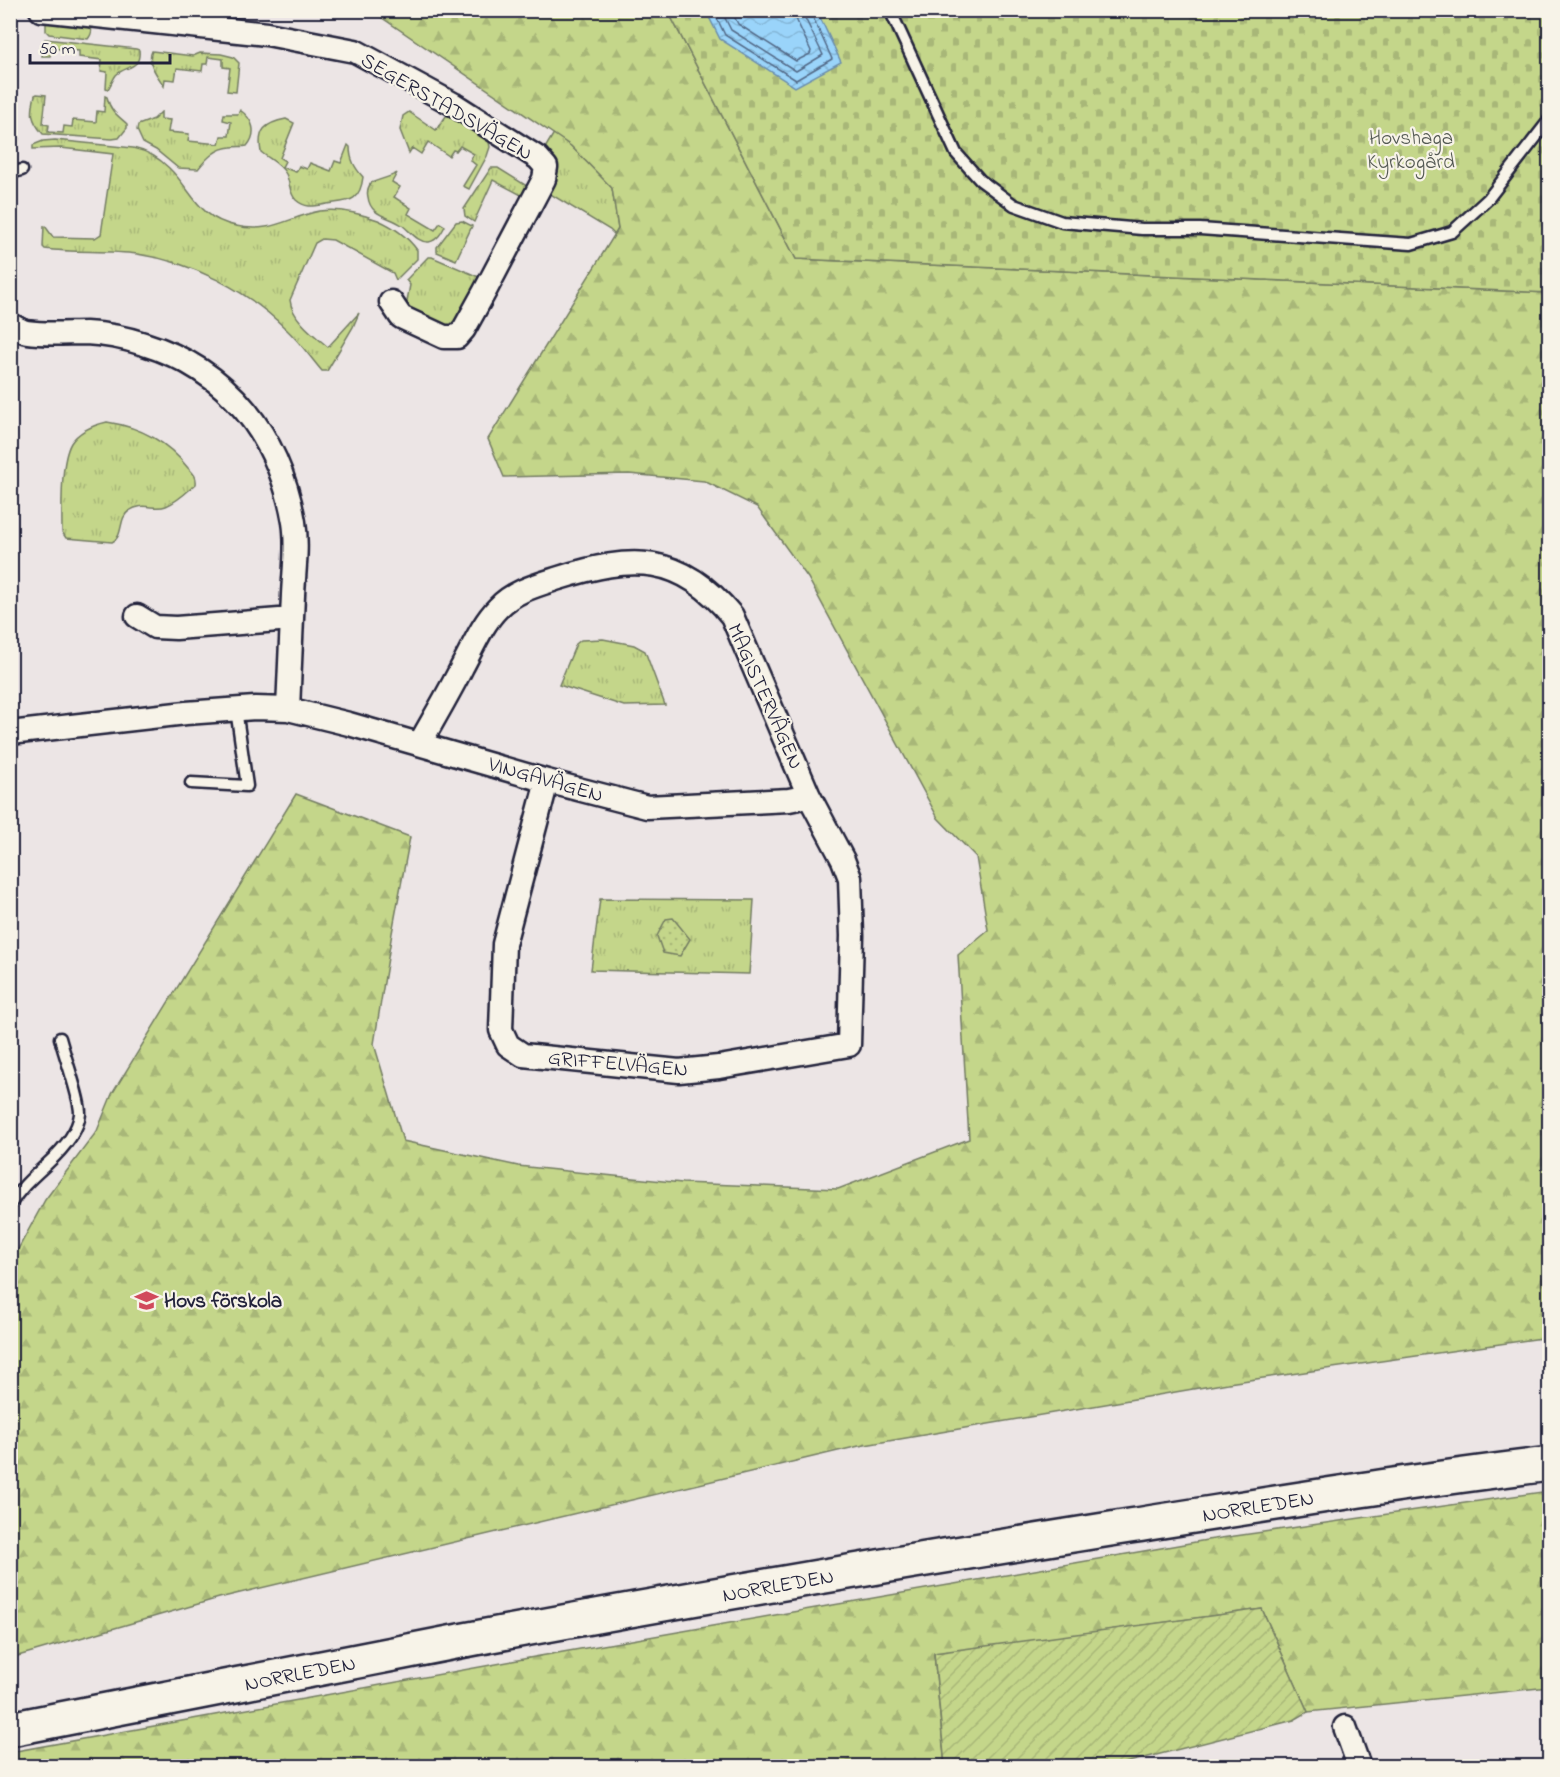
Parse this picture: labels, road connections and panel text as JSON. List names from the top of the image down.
{
  "streets": {
    "highway": ["NORRLEDEN"],
    "street": [
      "SEGERSTADSVÄGEN",
      "MAGISTERVÄGEN",
      "VINGAVÄGEN",
      "GRIFFELVÄGEN"
    ]
  },
  "crossings": [
    ["MAGISTERVÄGEN", "VINGAVÄGEN"],
    ["MAGISTERVÄGEN", "GRIFFELVÄGEN"],
    ["VINGAVÄGEN", "GRIFFELVÄGEN"]
  ],
  "parks": ["Hovshaga Kyrkogård"],
  "places": {
    "school or university": ["Hovs förskola"]
  },
  "scale_bar": "50 m"
}
